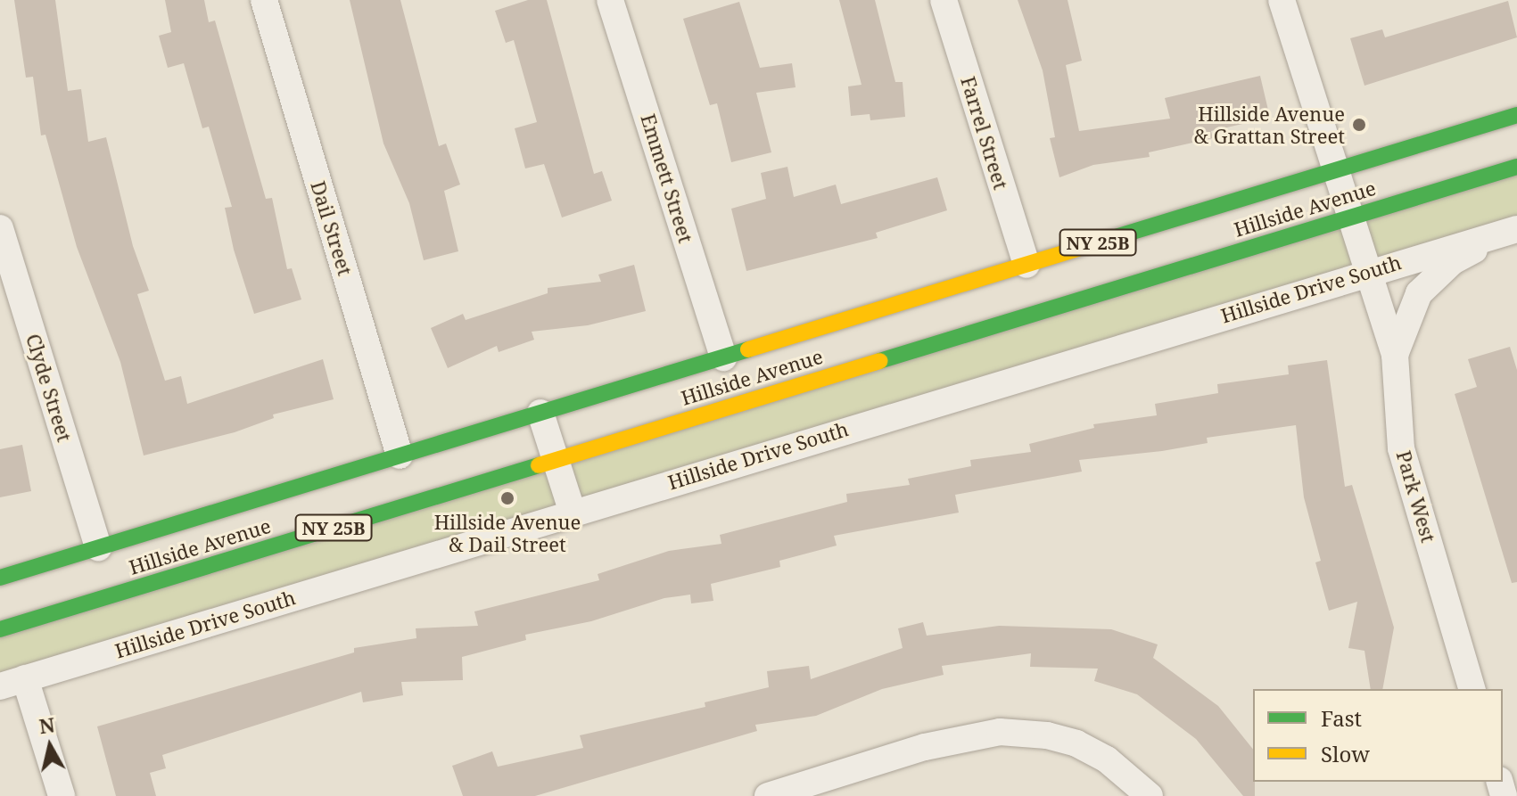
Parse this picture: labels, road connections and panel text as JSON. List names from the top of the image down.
{
  "streets": {
    "main road": ["Hillside Avenue", "NY 25B"],
    "street": [
      "Farrel Street",
      "Emmett Street",
      "Dail Street",
      "Hillside Drive South",
      "Clyde Street",
      "Park West"
    ]
  },
  "crossings": [
    ["Farrel Street", "Hillside Avenue"],
    ["Emmett Street", "Hillside Avenue"],
    ["Hillside Avenue", "Dail Street"],
    ["Hillside Avenue", "Clyde Street"],
    ["Hillside Avenue", "Park West"],
    ["Hillside Drive South", "Park West"]
  ],
  "places": ["Hillside Avenue & Grattan Street", "Hillside Avenue & Dail Street"],
  "legend": ["Fast", "Slow"],
  "north": "top"
}
